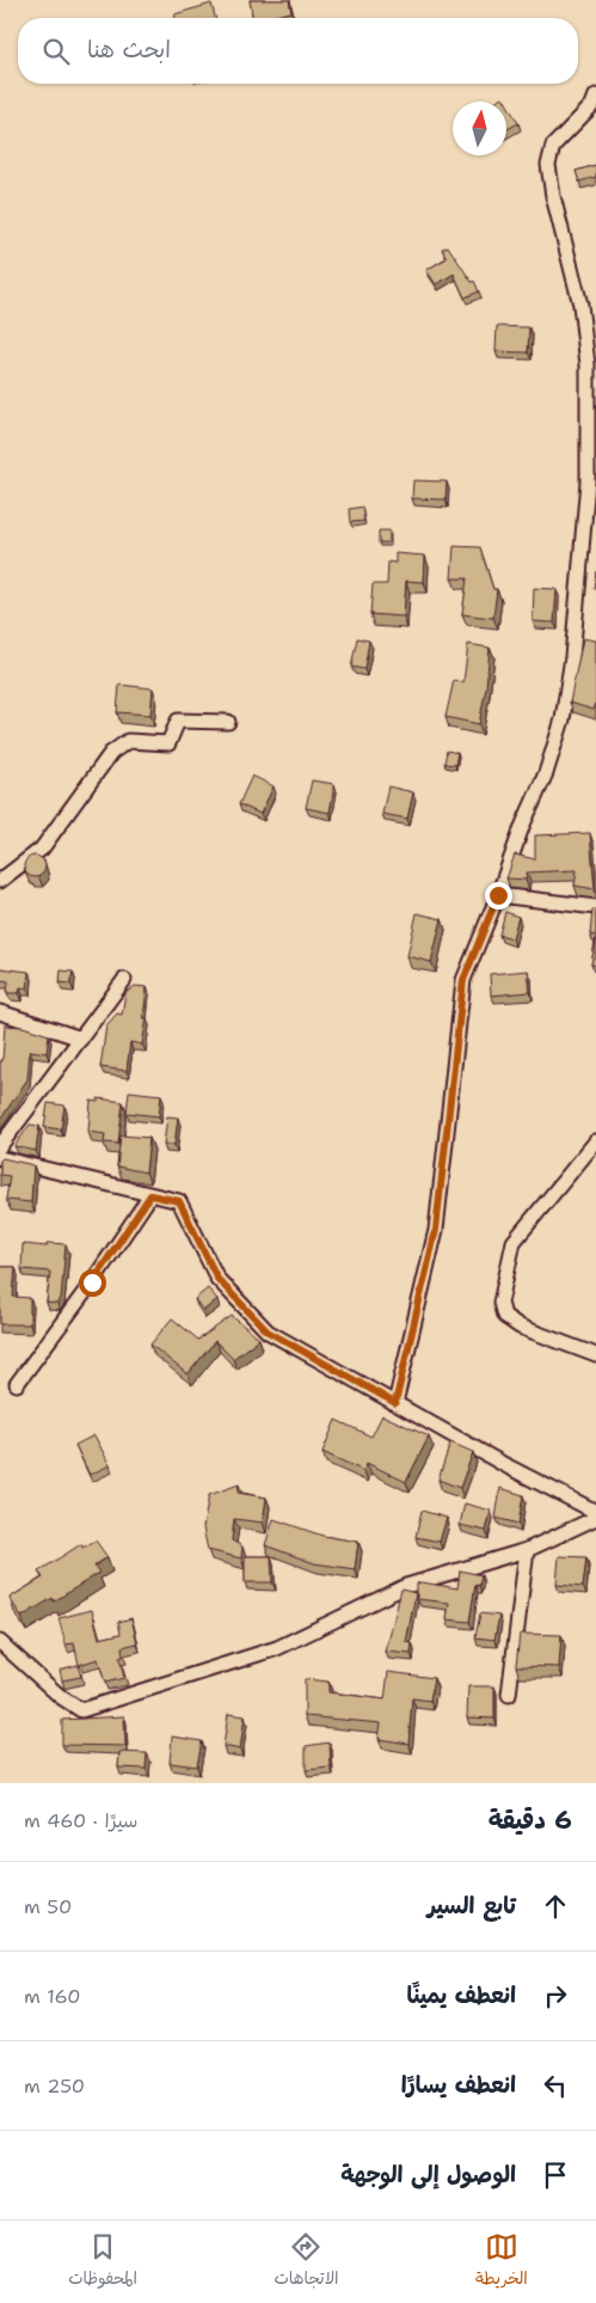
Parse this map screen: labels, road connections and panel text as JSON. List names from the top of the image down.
{
  "north": "top",
  "page": {
    "search": "ابحث هنا",
    "heading": ["6 دقيقة", "سيرًا · 460 m"],
    "list": [
      ["تابع السير", "50 m"],
      ["انعطف يمينًا", "160 m"],
      ["انعطف يسارًا", "250 m"],
      "الوصول إلى الوجهة"
    ],
    "nav": ["الخريطة", "الاتجاهات", "المحفوظات"]
  }
}
